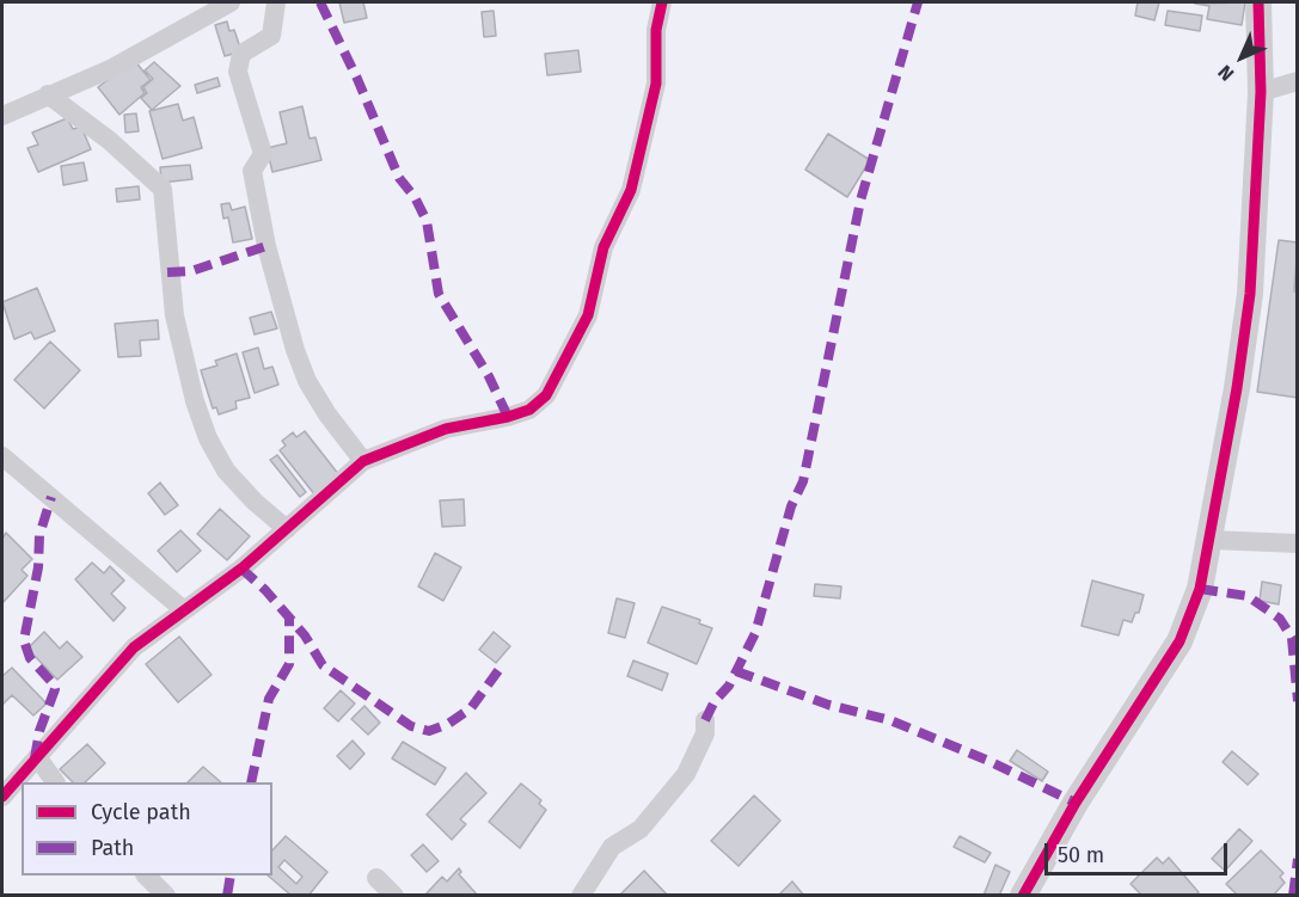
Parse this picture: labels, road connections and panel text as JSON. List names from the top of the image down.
{
  "legend": ["Cycle path", "Path"],
  "scale_bar": "50 m",
  "north": "bottom left"
}
